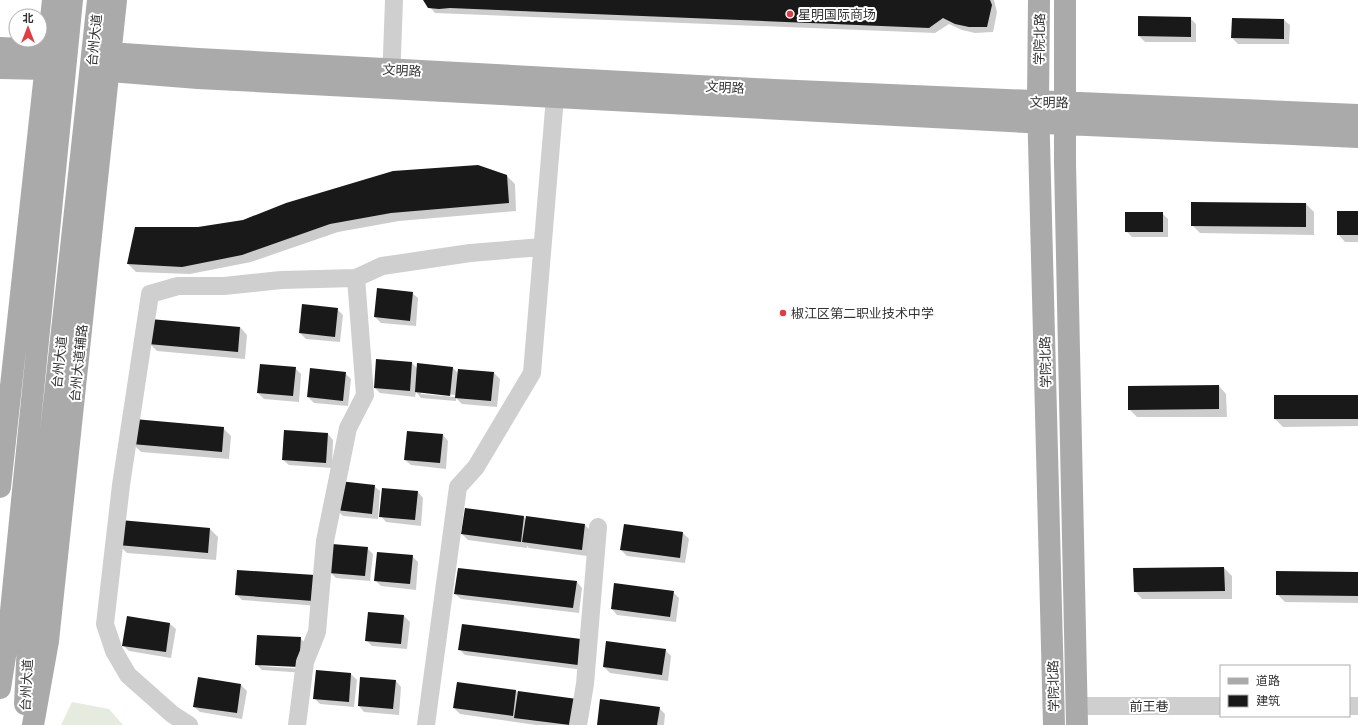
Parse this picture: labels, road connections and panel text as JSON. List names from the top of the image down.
{
  "streets": {
    "main road": [
      "学院北路",
      "台州大道",
      "文明路",
      "台州大道辅路"
    ],
    "street": ["前王巷"]
  },
  "crossings": [
    ["学院北路", "文明路"],
    ["学院北路", "前王巷"],
    ["台州大道", "文明路"],
    ["台州大道", "台州大道辅路"],
    ["文明路", "台州大道辅路"]
  ],
  "places": ["星明国际商场", "椒江区第二职业技术中学"],
  "legend": ["道路", "建筑"],
  "north": "top"
}
